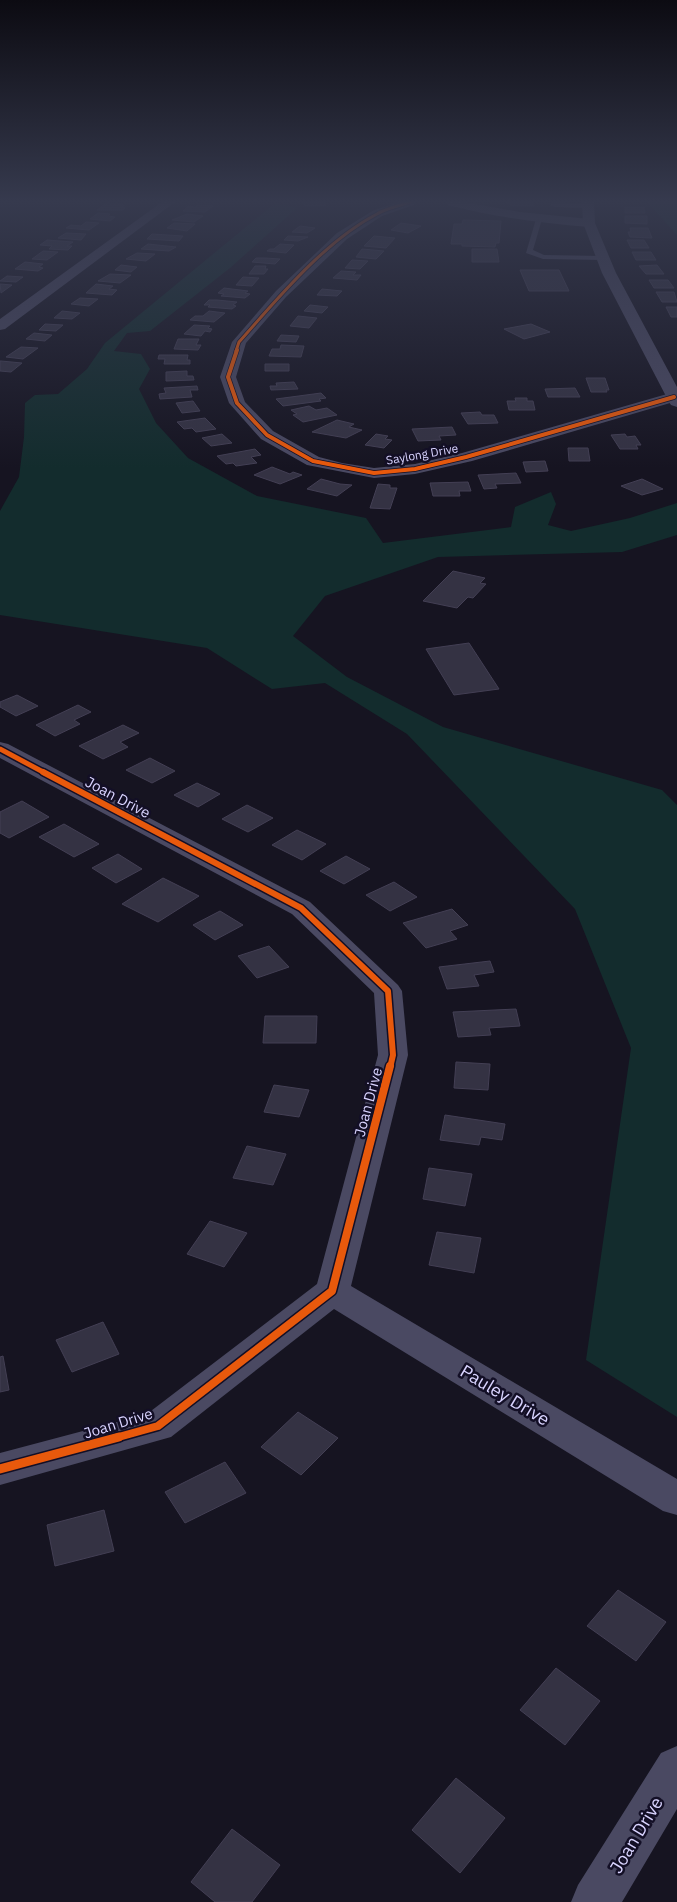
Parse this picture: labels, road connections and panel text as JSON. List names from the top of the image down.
{
  "streets": {
    "street": ["Saylong Drive", "Joan Drive", "Pauley Drive"]
  },
  "crossings": [
    ["Joan Drive", "Pauley Drive"]
  ]
}
